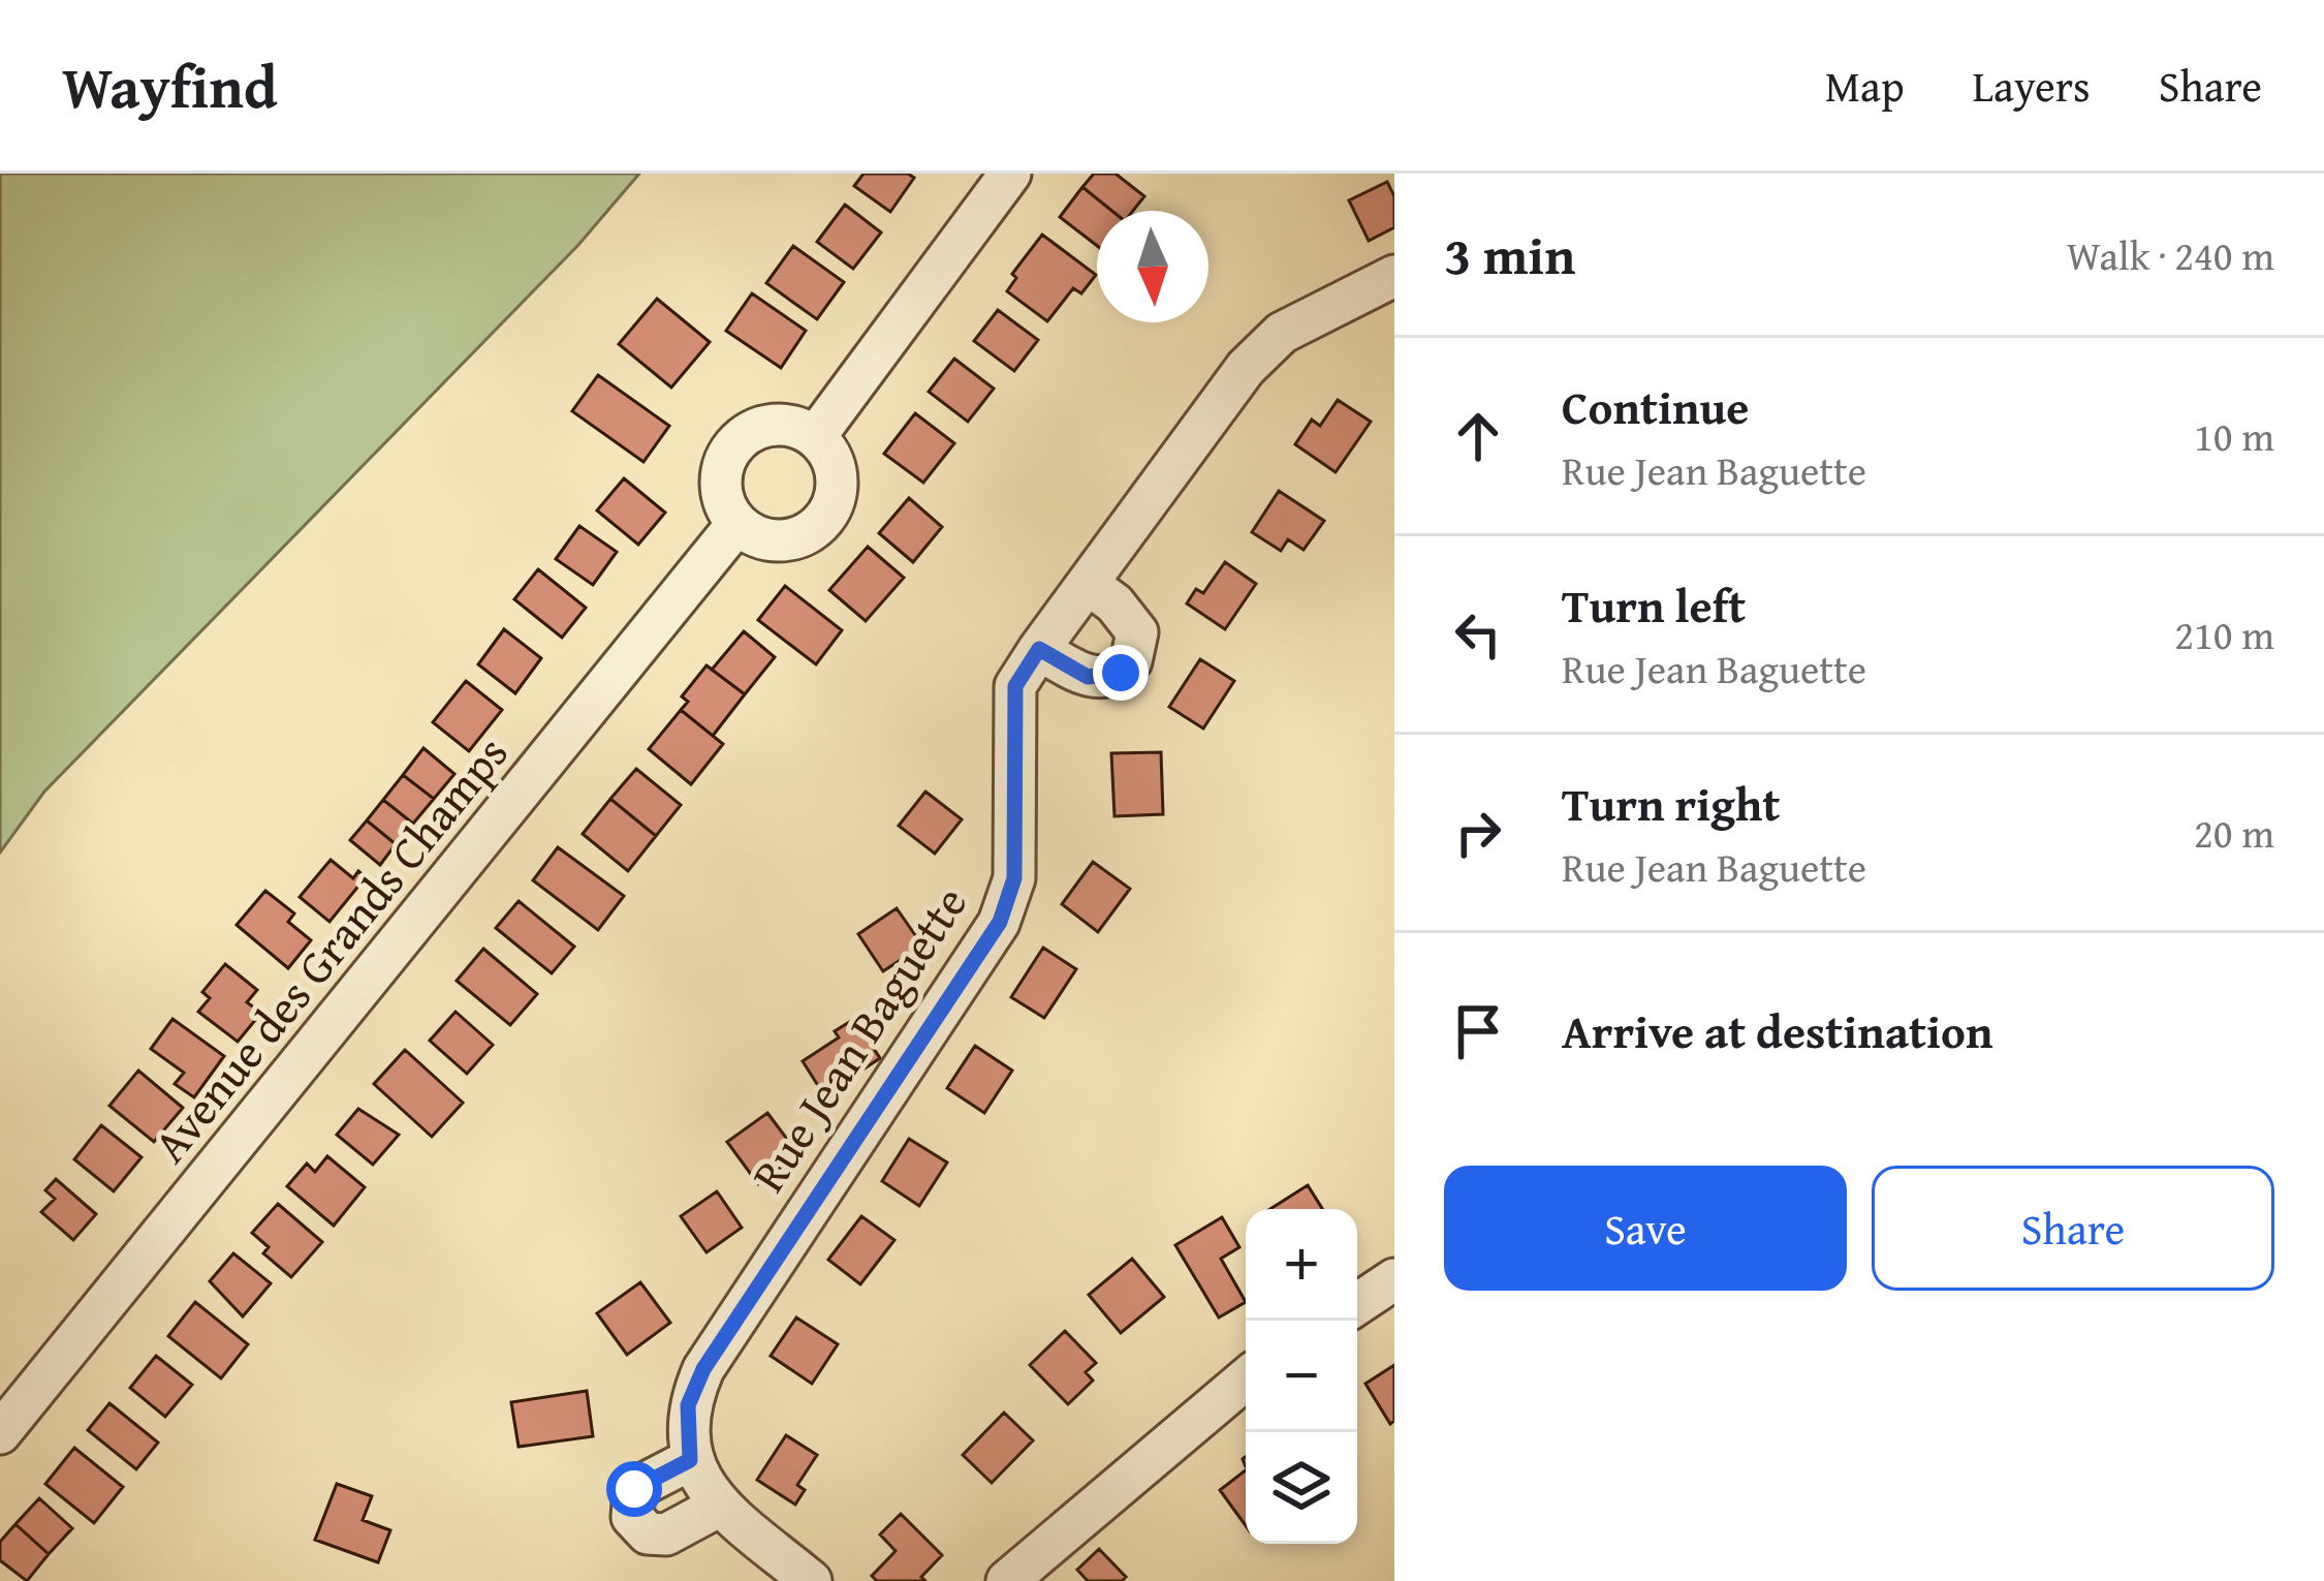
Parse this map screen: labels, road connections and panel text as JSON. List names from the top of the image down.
{
  "streets": {
    "street": ["Avenue des Grands Champs", "Rue Jean Baguette"]
  },
  "north": "bottom",
  "page": {
    "header": "Wayfind",
    "nav": ["Map", "Layers", "Share"],
    "heading": ["3 min", "Walk · 240 m"],
    "list": [
      ["Continue", "Rue Jean Baguette", "10 m"],
      ["Turn left", "Rue Jean Baguette", "210 m"],
      ["Turn right", "Rue Jean Baguette", "20 m"],
      "Arrive at destination"
    ],
    "buttons": ["Save", "Share"],
    "map_buttons": ["+", "−"]
  }
}
